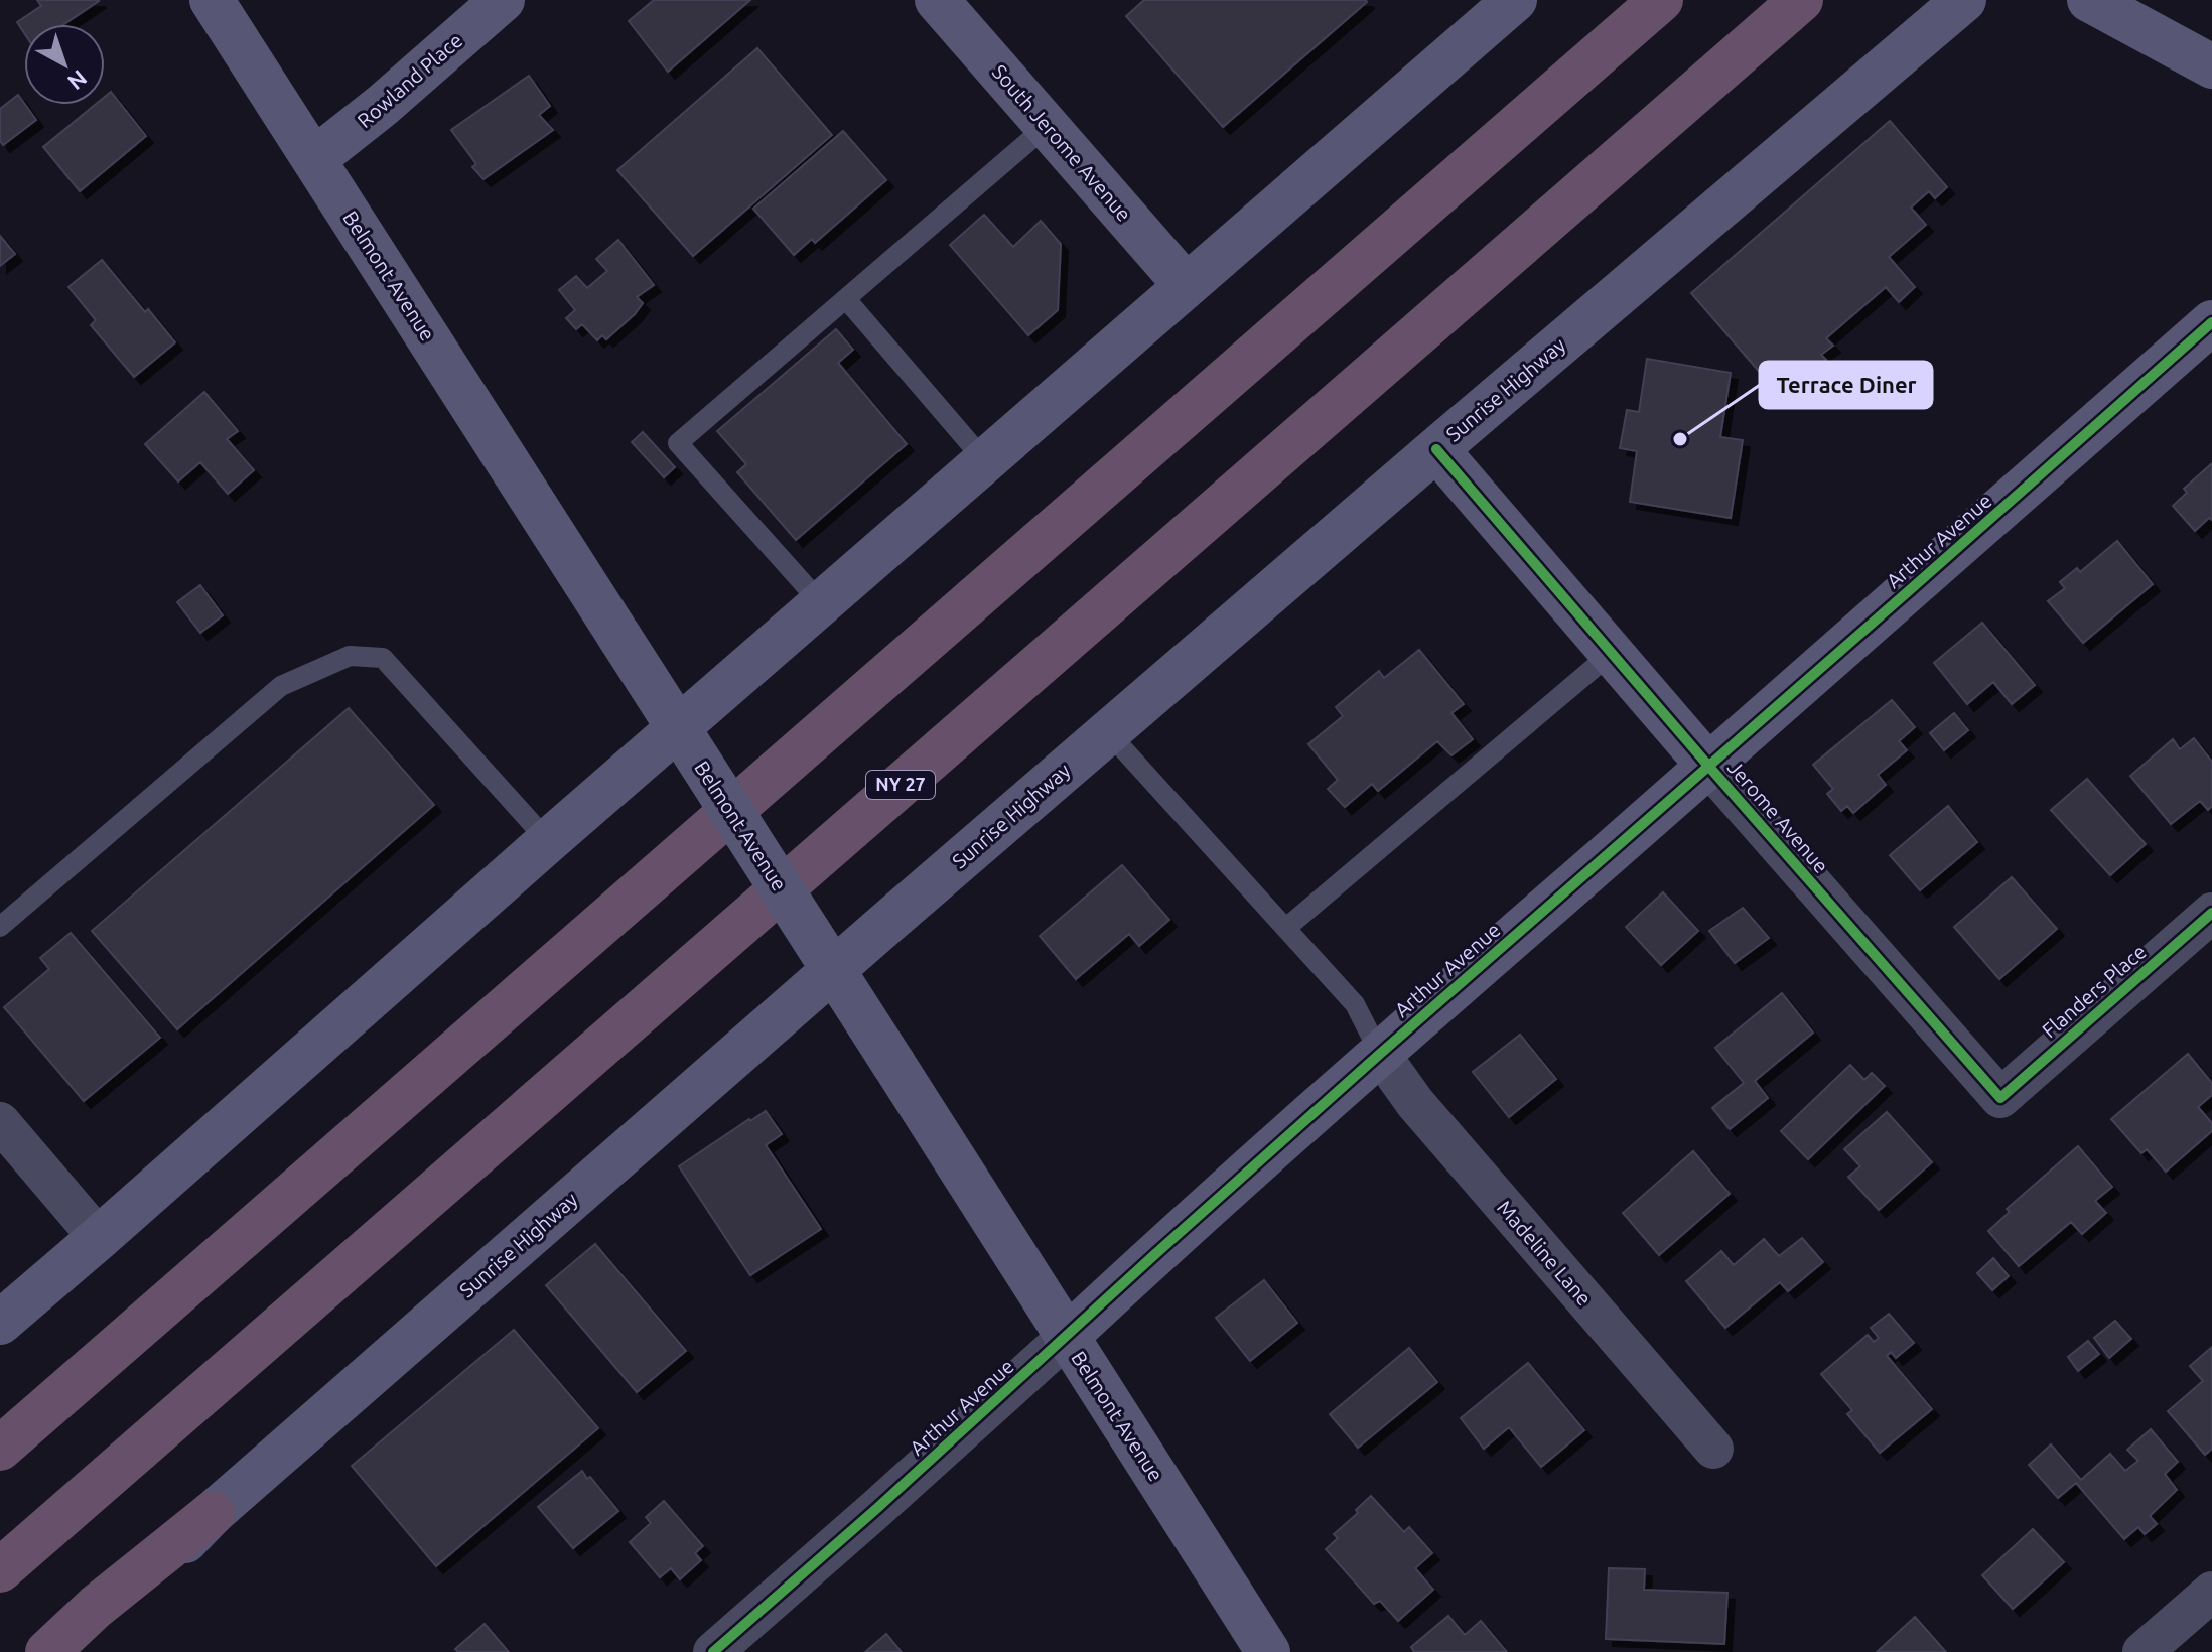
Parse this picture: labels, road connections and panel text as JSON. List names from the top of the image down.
{
  "streets": {
    "highway": ["NY 27"],
    "main road": [
      "Rowland Place",
      "South Jerome Avenue",
      "Belmont Avenue",
      "Sunrise Highway",
      "Arthur Avenue",
      "Jerome Avenue"
    ],
    "street": ["Flanders Place", "Madeline Lane"]
  },
  "crossings": [
    ["Rowland Place", "Belmont Avenue"],
    ["Belmont Avenue", "Arthur Avenue"],
    ["Sunrise Highway", "Jerome Avenue"],
    ["Arthur Avenue", "Jerome Avenue"],
    ["Arthur Avenue", "Madeline Lane"],
    ["Jerome Avenue", "Flanders Place"]
  ],
  "places": ["Terrace Diner"],
  "north": "bottom right"
}
